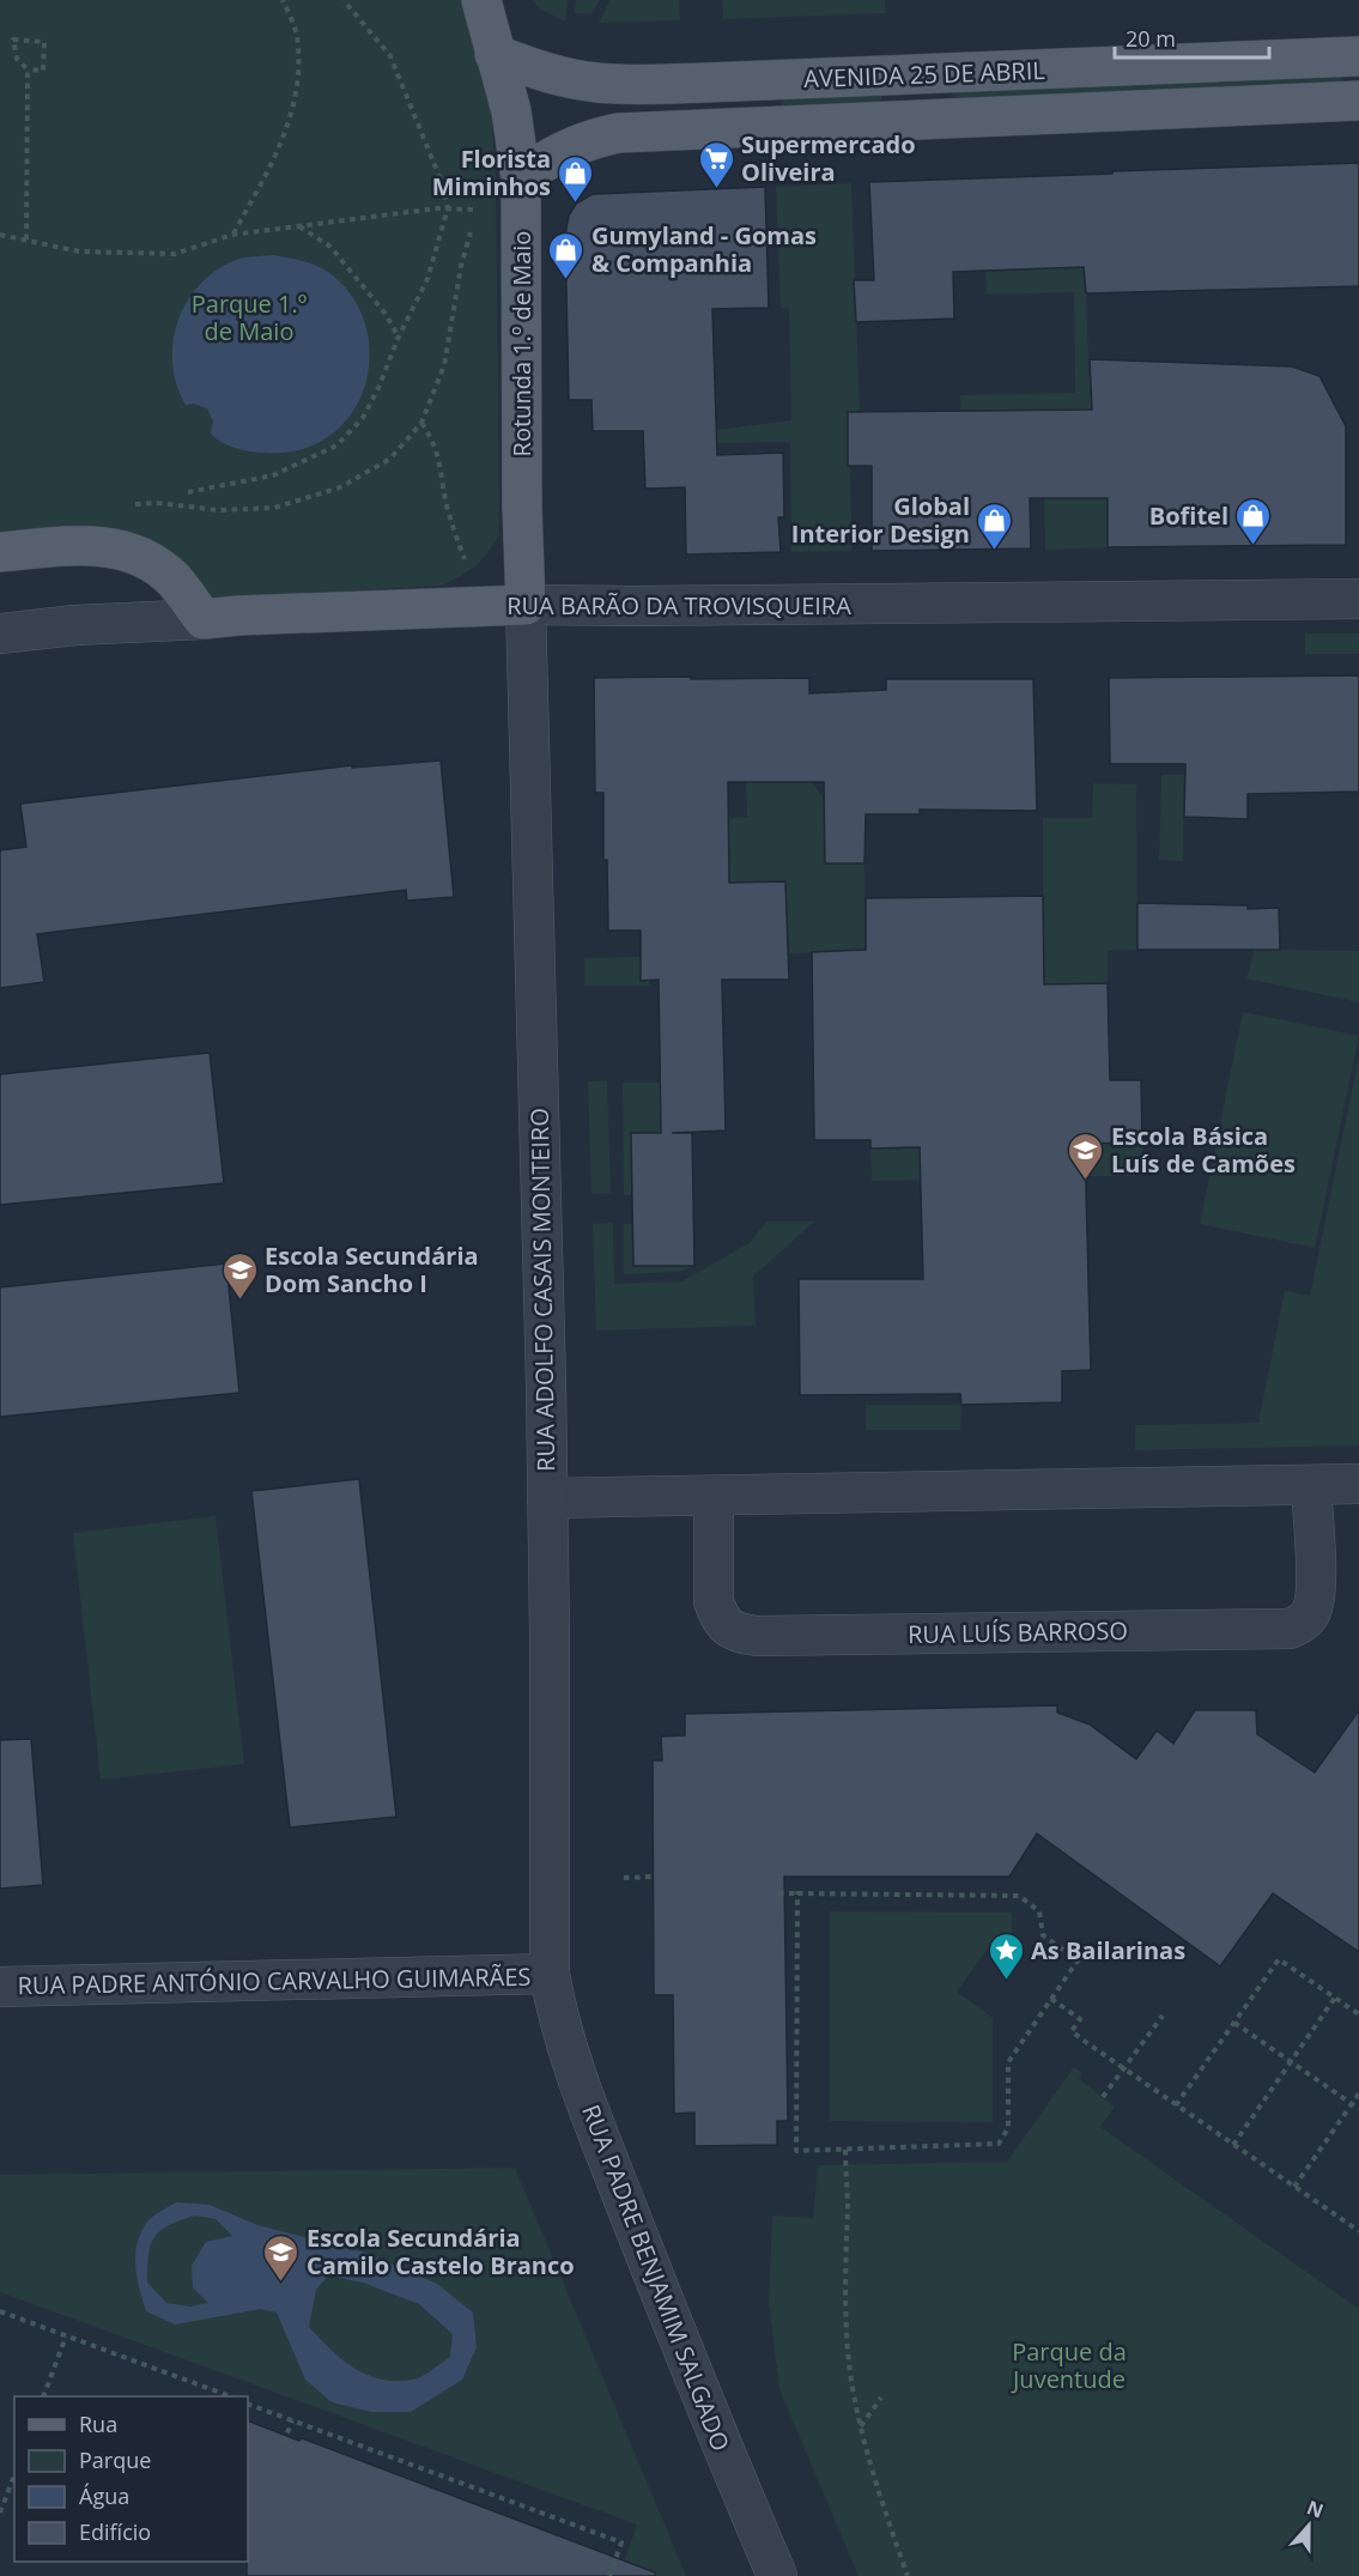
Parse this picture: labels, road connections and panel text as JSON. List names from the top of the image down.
{
  "streets": {
    "main road": ["AVENIDA 25 DE ABRIL", "Rotunda 1.º de Maio", "RUA BARÃO DA TROVISQUEIRA"],
    "street": [
      "RUA ADOLFO CASAIS MONTEIRO",
      "RUA LUÍS BARROSO",
      "RUA PADRE ANTÓNIO CARVALHO GUIMARÃES",
      "RUA PADRE BENJAMIM SALGADO"
    ]
  },
  "crossings": [
    ["AVENIDA 25 DE ABRIL", "Rotunda 1.º de Maio"],
    ["Rotunda 1.º de Maio", "RUA BARÃO DA TROVISQUEIRA"],
    ["Rotunda 1.º de Maio", "RUA ADOLFO CASAIS MONTEIRO"],
    ["RUA BARÃO DA TROVISQUEIRA", "RUA ADOLFO CASAIS MONTEIRO"],
    ["RUA ADOLFO CASAIS MONTEIRO", "RUA PADRE ANTÓNIO CARVALHO GUIMARÃES"],
    ["RUA ADOLFO CASAIS MONTEIRO", "RUA PADRE BENJAMIM SALGADO"],
    ["RUA PADRE ANTÓNIO CARVALHO GUIMARÃES", "RUA PADRE BENJAMIM SALGADO"]
  ],
  "parks": ["Parque 1.º de Maio", "Parque da Juventude"],
  "places": {
    "supermarket": ["Supermercado Oliveira"],
    "shop": [
      "Florista Miminhos",
      "Gumyland - Gomas & Companhia",
      "Bofitel",
      "Global Interior Design"
    ],
    "school or university": ["Escola Básica Luís de Camões", "Escola Secundária Dom Sancho I", "Escola Secundária Camilo Castelo Branco"],
    "place": ["As Bailarinas"]
  },
  "legend": [
    "Rua",
    "Parque",
    "Água",
    "Edifício"
  ],
  "scale_bar": "20 m",
  "north": "top"
}
